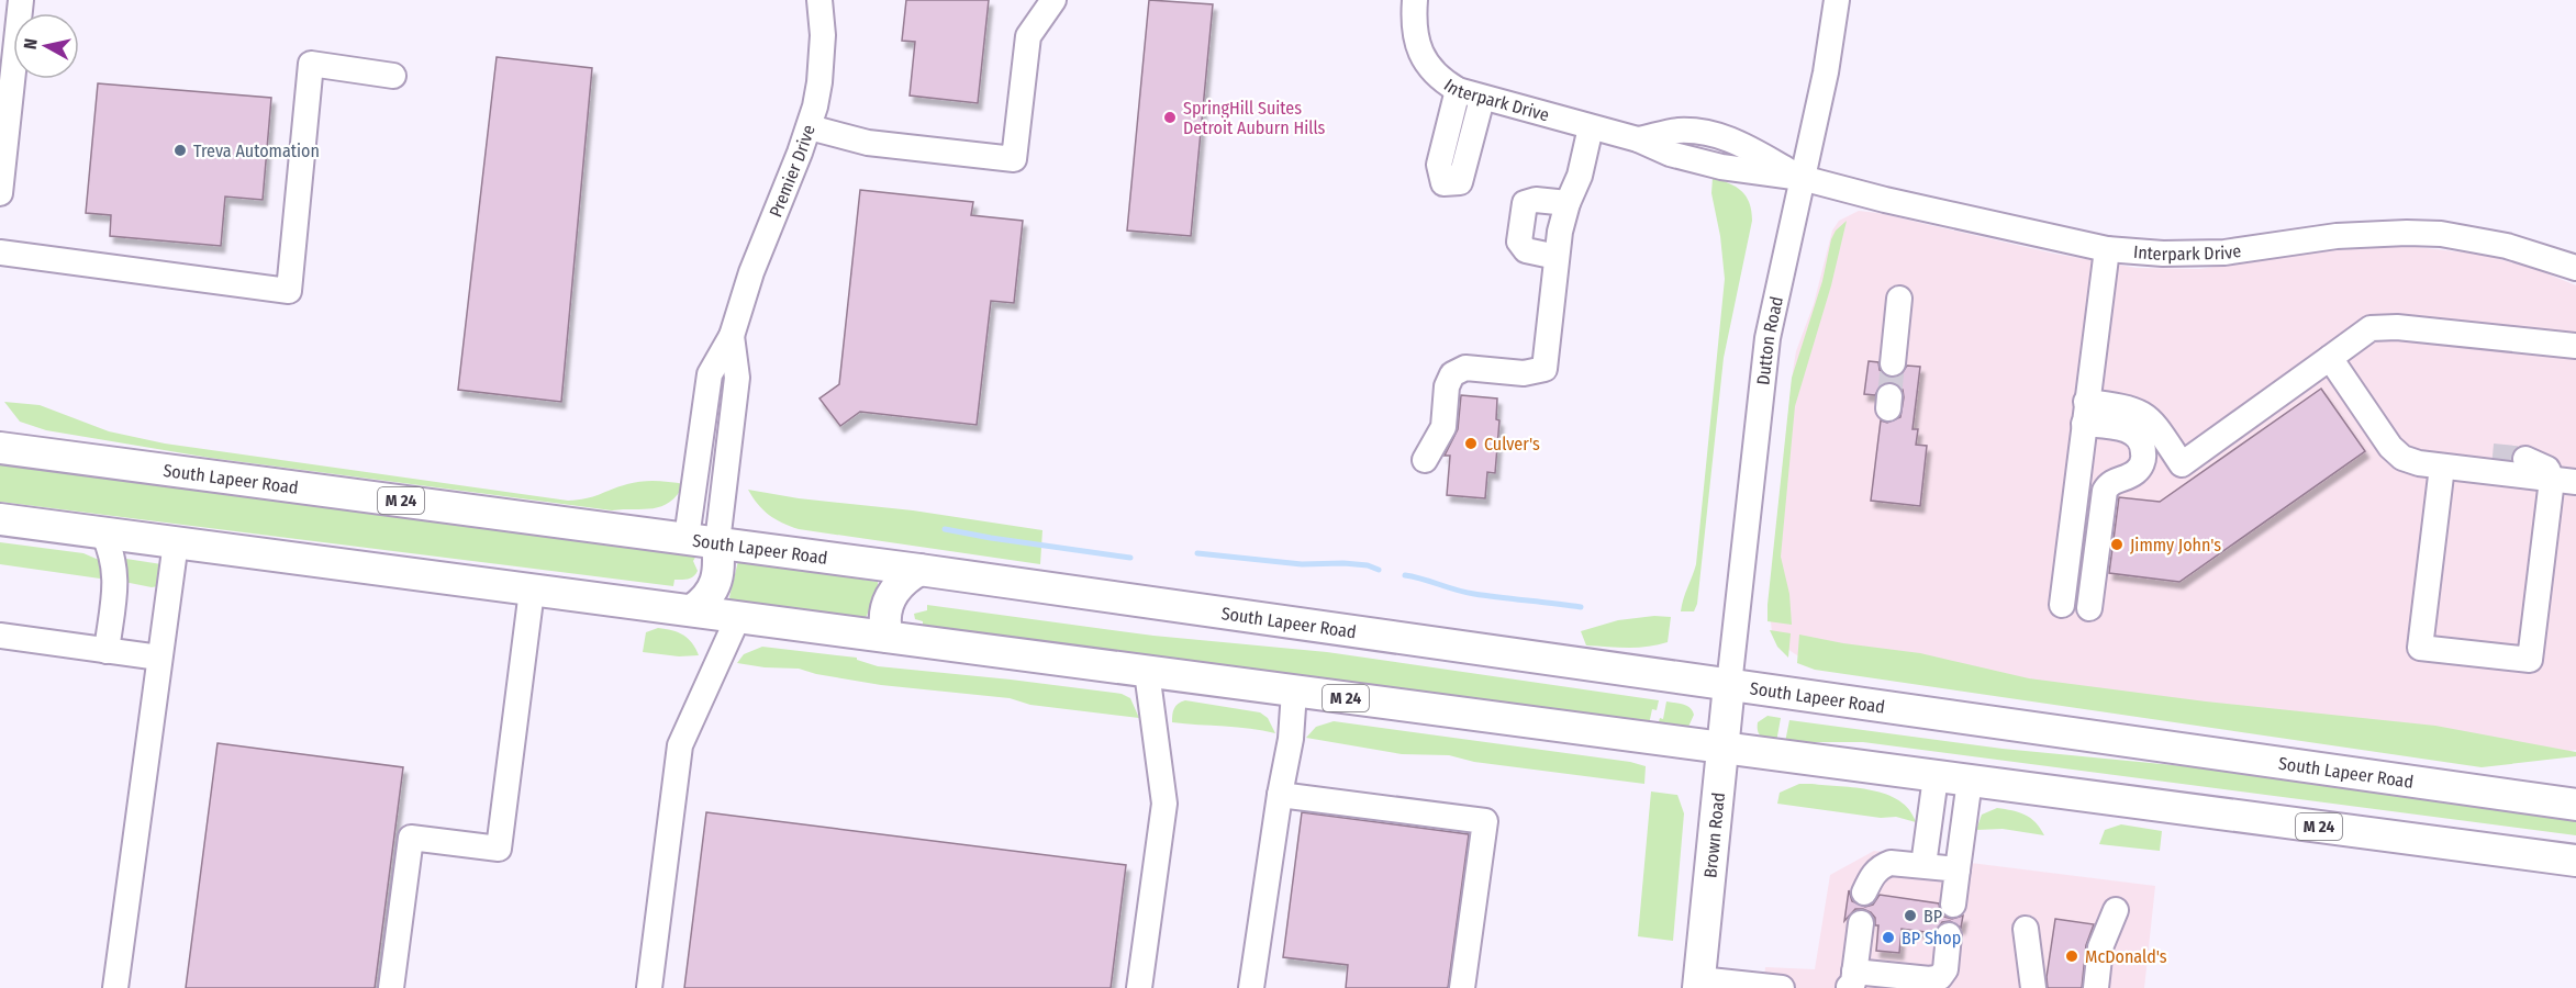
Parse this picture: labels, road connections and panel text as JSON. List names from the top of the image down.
{
  "streets": {
    "main road": ["South Lapeer Road", "M 24", "Brown Road"],
    "street": ["Interpark Drive", "Premier Drive", "Dutton Road"]
  },
  "crossings": [
    ["Interpark Drive", "Dutton Road"],
    ["Premier Drive", "South Lapeer Road"],
    ["Dutton Road", "South Lapeer Road"],
    ["Dutton Road", "Brown Road"],
    ["South Lapeer Road", "Brown Road"],
    ["M 24", "Brown Road"]
  ],
  "places": [
    "SpringHill Suites Detroit Auburn Hills",
    "Treva Automation",
    "Culver's",
    "Jimmy John's",
    "BP",
    "BP Shop",
    "McDonald's"
  ],
  "north": "left"
}
